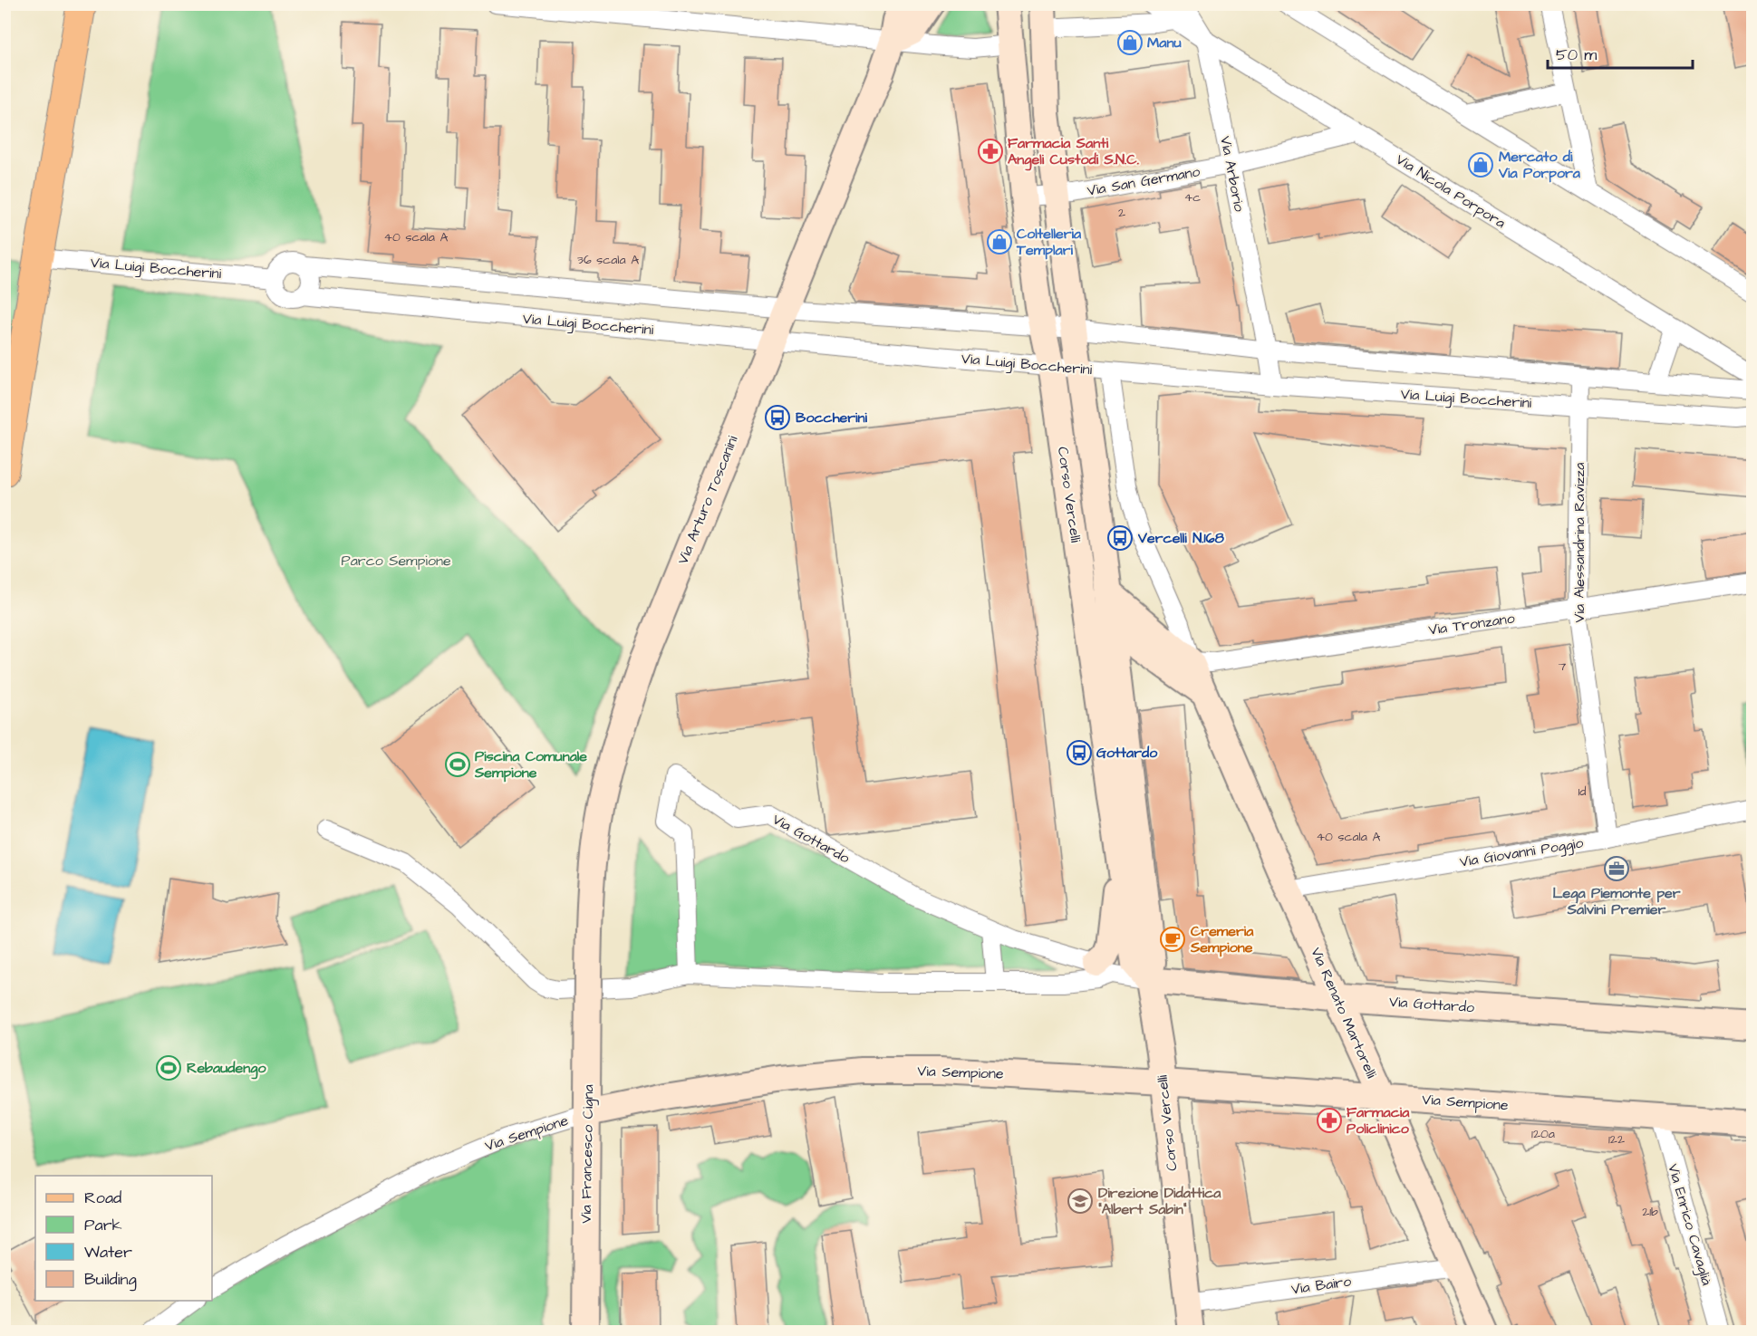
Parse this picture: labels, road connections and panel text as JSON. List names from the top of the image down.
{
  "streets": {
    "street": [
      "Via Arborio",
      "Via San Germano",
      "Via Nicola Porpora",
      "Via Luigi Boccherini",
      "Corso Vercelli",
      "Via Arturo Toscanini",
      "Via Alessandrina Ravizza",
      "Via Tronzano",
      "Via Gottardo",
      "Via Giovanni Poggio",
      "Via Renato Martorelli",
      "Via Sempione",
      "Via Francesco Cigna",
      "Via Enrico Cavaglià",
      "Via Bairo"
    ]
  },
  "crossings": [
    ["Via Arborio", "Via San Germano"],
    ["Via Arborio", "Via Nicola Porpora"],
    ["Via Arborio", "Via Luigi Boccherini"],
    ["Via San Germano", "Via Nicola Porpora"],
    ["Via San Germano", "Corso Vercelli"],
    ["Via Luigi Boccherini", "Corso Vercelli"],
    ["Via Luigi Boccherini", "Via Arturo Toscanini"],
    ["Via Luigi Boccherini", "Via Alessandrina Ravizza"],
    ["Via Luigi Boccherini", "Via Renato Martorelli"],
    ["Corso Vercelli", "Via Gottardo"],
    ["Corso Vercelli", "Via Renato Martorelli"],
    ["Corso Vercelli", "Via Sempione"],
    ["Corso Vercelli", "Via Bairo"],
    ["Via Arturo Toscanini", "Via Francesco Cigna"],
    ["Via Alessandrina Ravizza", "Via Tronzano"],
    ["Via Alessandrina Ravizza", "Via Giovanni Poggio"],
    ["Via Tronzano", "Via Renato Martorelli"],
    ["Via Gottardo", "Via Renato Martorelli"],
    ["Via Giovanni Poggio", "Via Renato Martorelli"],
    ["Via Renato Martorelli", "Via Sempione"],
    ["Via Renato Martorelli", "Via Bairo"],
    ["Via Sempione", "Via Francesco Cigna"],
    ["Via Sempione", "Via Enrico Cavaglià"]
  ],
  "parks": ["Parco Sempione"],
  "places": {
    "shop": ["Manu", "Mercato di Via Porpora", "Coltelleria Templari"],
    "pharmacy": ["Farmacia Santi Angeli Custodi S.N.C.", "Farmacia Policlinico"],
    "bus stop": ["Boccherini", "Vercelli N.168", "Gottardo"],
    "sports": ["Piscina Comunale Sempione", "Rebaudengo"],
    "office": ["Lega Piemonte per Salvini Premier"],
    "cafe": ["Cremeria Sempione"],
    "school or university": ["Direzione Didattica \"Albert Sabin\""]
  },
  "house_numbers": [
    "4c",
    "2",
    "40 scala A",
    "36 scala A",
    "7",
    "1d",
    "40 scala A",
    "120a",
    "122",
    "21b"
  ],
  "legend": [
    "Road",
    "Park",
    "Water",
    "Building"
  ],
  "scale_bar": "50 m"
}
